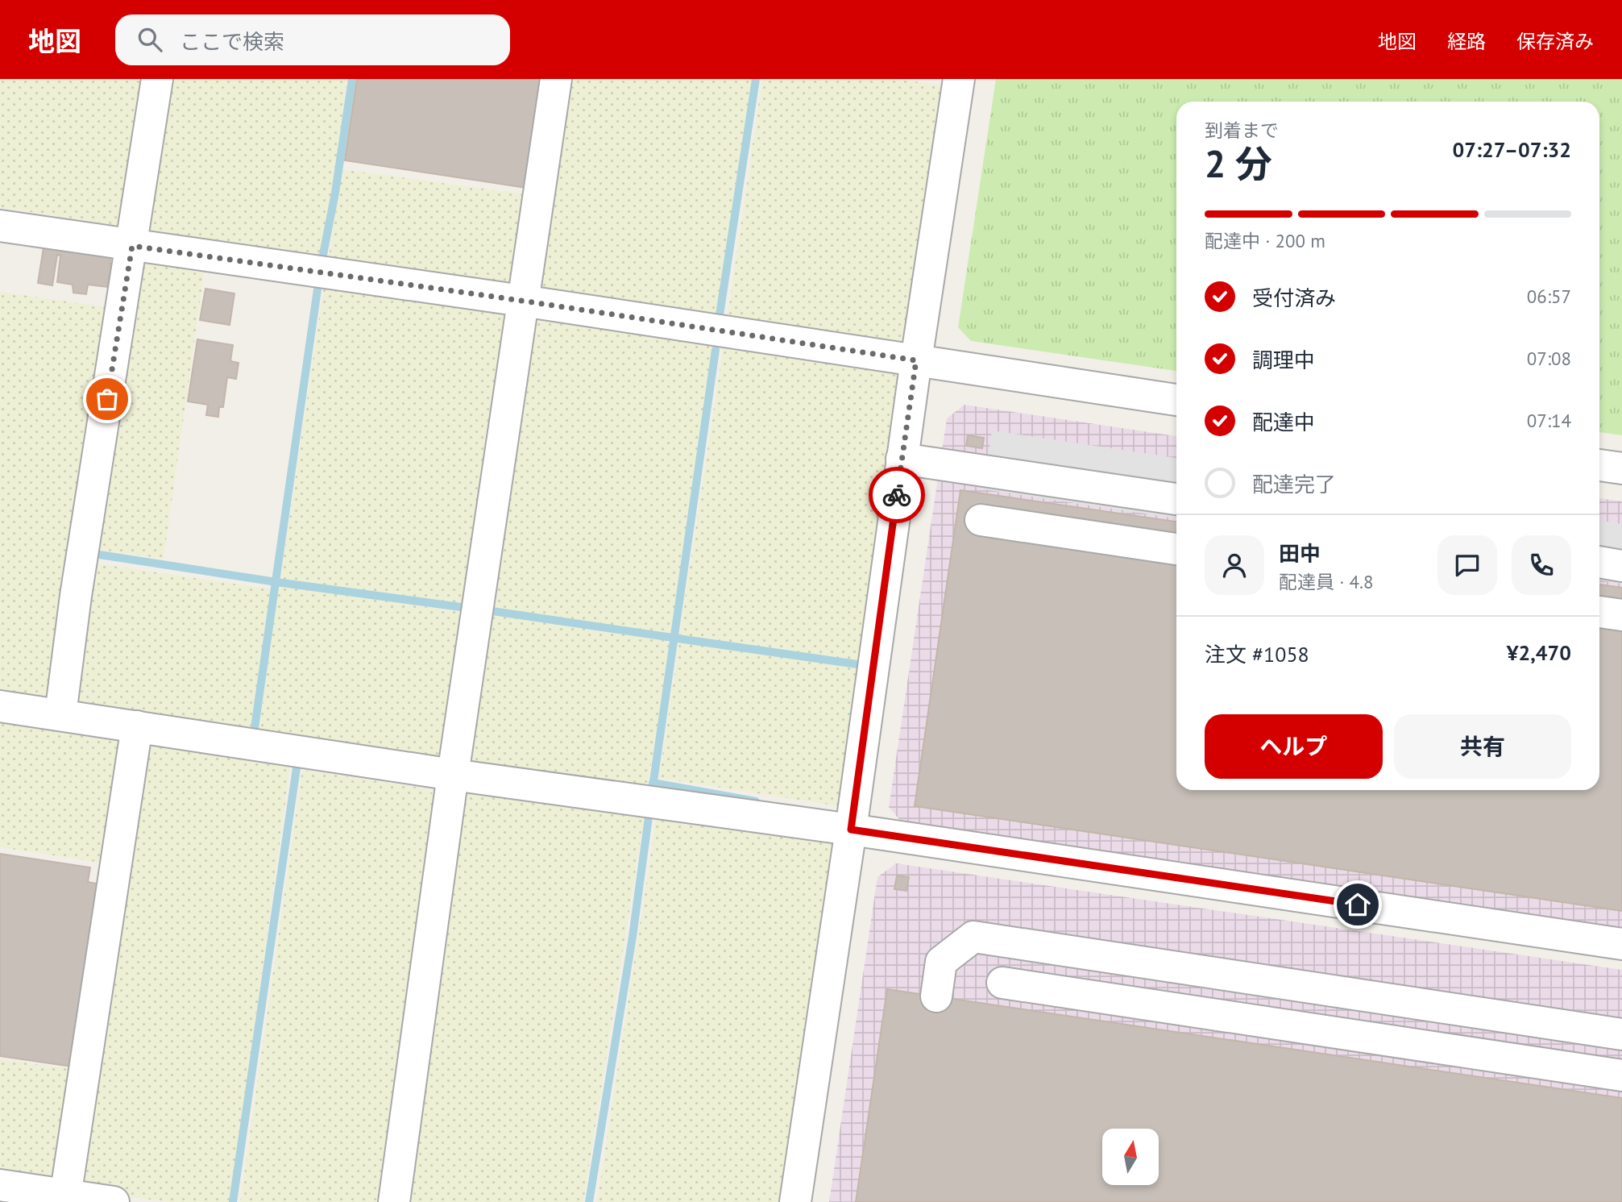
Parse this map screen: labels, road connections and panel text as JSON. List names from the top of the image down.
{
  "north": "top",
  "page": {
    "header": "地図",
    "search": "ここで検索",
    "nav": ["地図", "経路", "保存済み"],
    "heading": ["2 分", "到着まで", "07:27–07:32"],
    "panel": [
      "田中",
      "配達員 · 4.8",
      "注文 #1058",
      "¥2,470"
    ],
    "bar": "配達中 · 200 m",
    "list": [
      ["受付済み", "06:57"],
      ["調理中", "07:08"],
      ["配達中", "07:14"],
      "配達完了"
    ],
    "buttons": ["ヘルプ", "共有"]
  }
}
